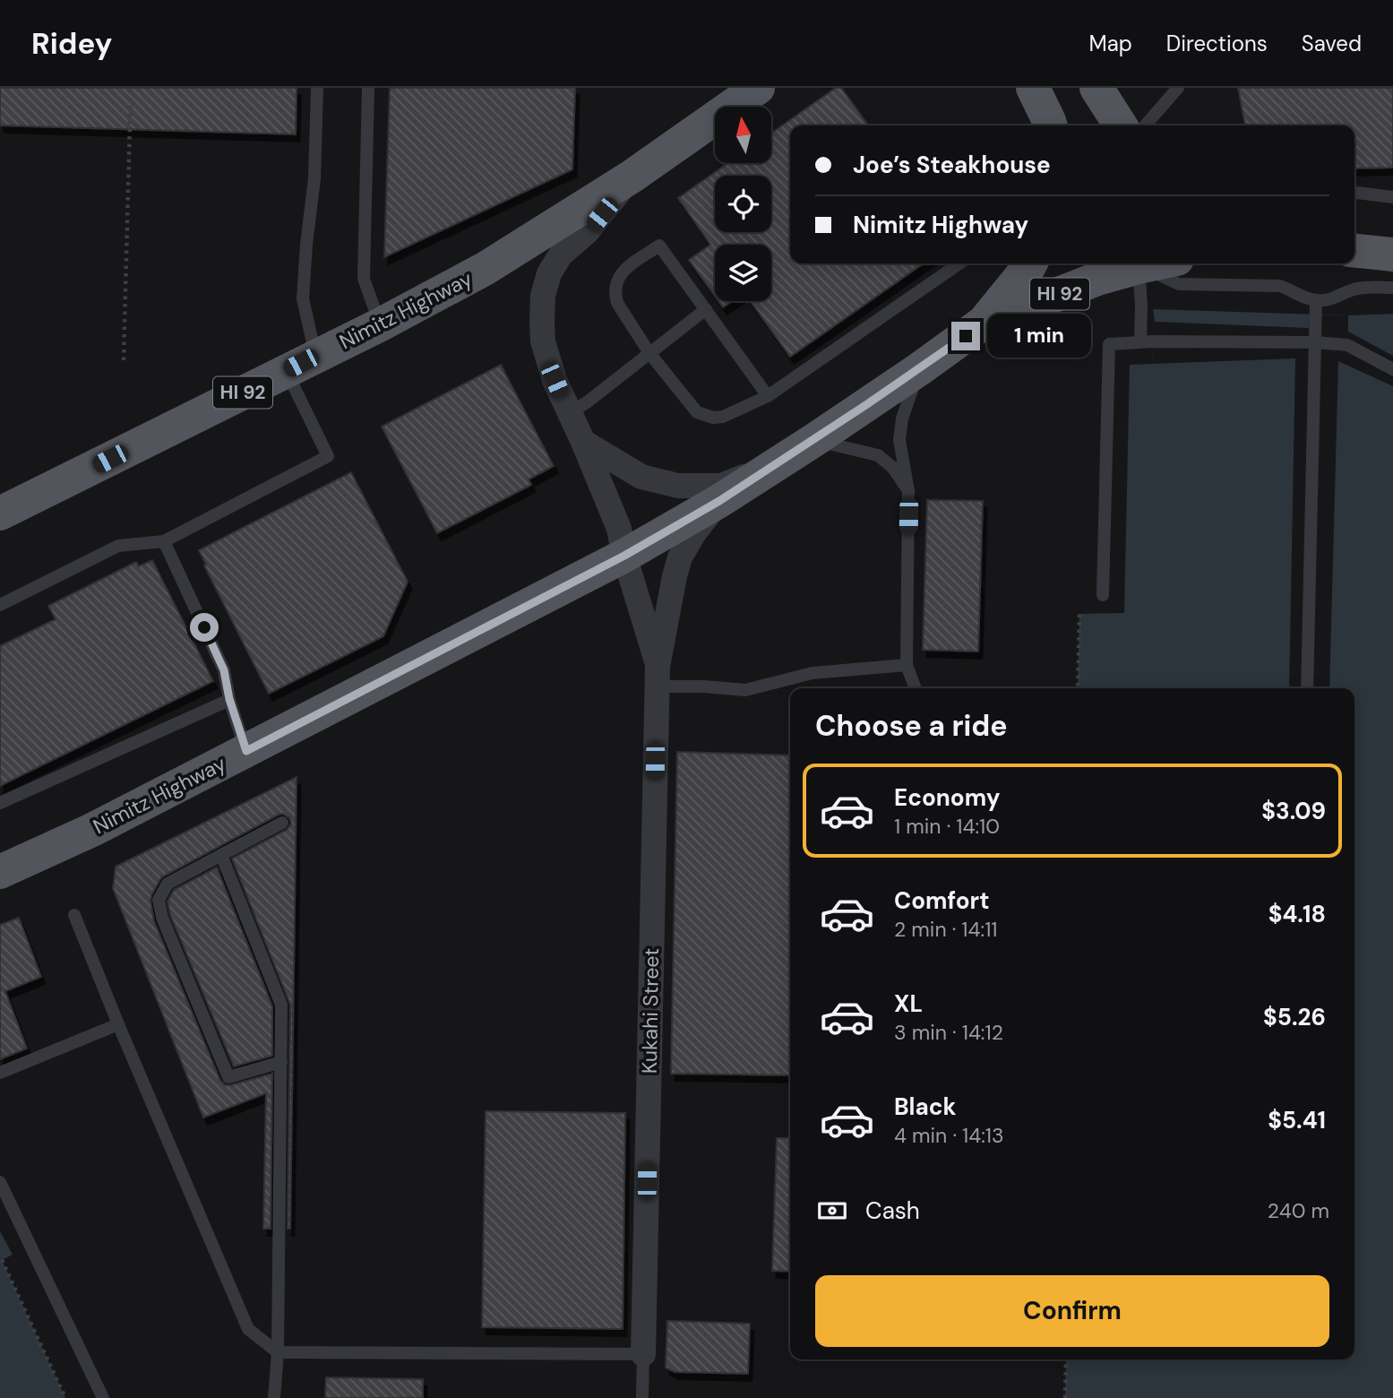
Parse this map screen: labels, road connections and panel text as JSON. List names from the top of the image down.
{
  "streets": {
    "main road": ["HI 92", "Nimitz Highway"],
    "street": ["Kukahi Street"]
  },
  "crossings": [
    ["Nimitz Highway", "Kukahi Street"]
  ],
  "north": "top",
  "page": {
    "header": "Ridey",
    "nav": ["Map", "Directions", "Saved"],
    "banner": ["Joe’s Steakhouse", "Nimitz Highway"],
    "bubble": "1 min",
    "heading": "Choose a ride",
    "list": [
      {
        "name": "Economy",
        "note": "1 min · 14:10",
        "value": "$3.09"
      },
      {
        "name": "Comfort",
        "note": "2 min · 14:11",
        "value": "$4.18"
      },
      {
        "name": "XL",
        "note": "3 min · 14:12",
        "value": "$5.26"
      },
      {
        "name": "Black",
        "note": "4 min · 14:13",
        "value": "$5.41"
      }
    ],
    "pay": ["Cash", "240 m"],
    "buttons": "Confirm"
  }
}
